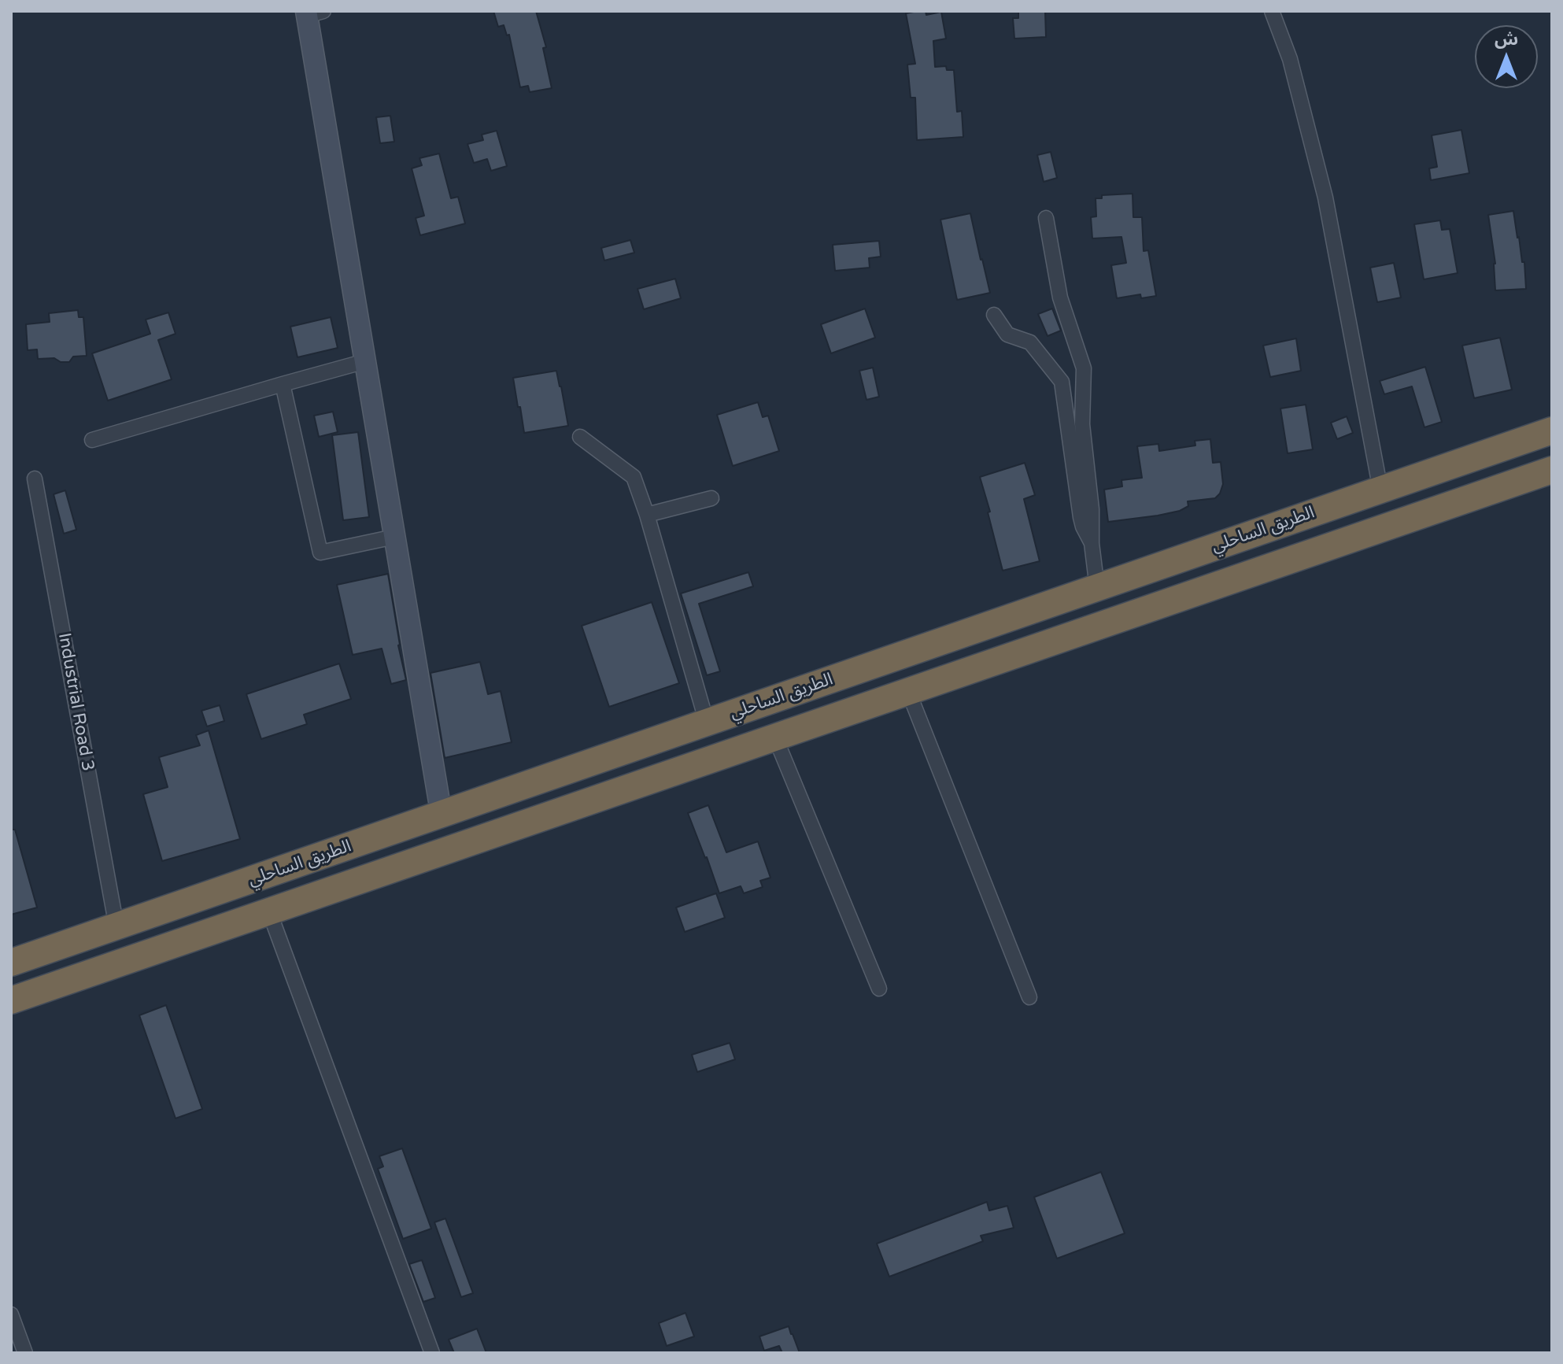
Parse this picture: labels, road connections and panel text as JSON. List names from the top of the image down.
{
  "streets": {
    "highway": ["الطريق الساحلي"],
    "street": ["Industrial Road 3"]
  },
  "crossings": [
    ["الطريق الساحلي", "Industrial Road 3"]
  ],
  "north": "top"
}
